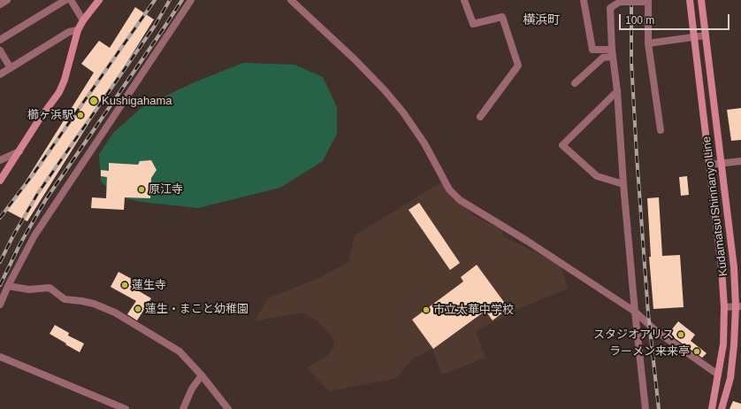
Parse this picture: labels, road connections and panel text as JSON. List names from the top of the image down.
{
  "streets": {
    "main road": ["Kudamatsu Shinnanyo Line"]
  },
  "districts": ["横浜町"],
  "places": [
    "Kushigahama",
    "櫛ヶ浜駅",
    "原江寺",
    "蓮生寺",
    "蓮生・まこと幼稚園",
    "市立太華中学校",
    "スタジオアリス",
    "ラーメン来来亭"
  ],
  "scale_bar": "100 m"
}
